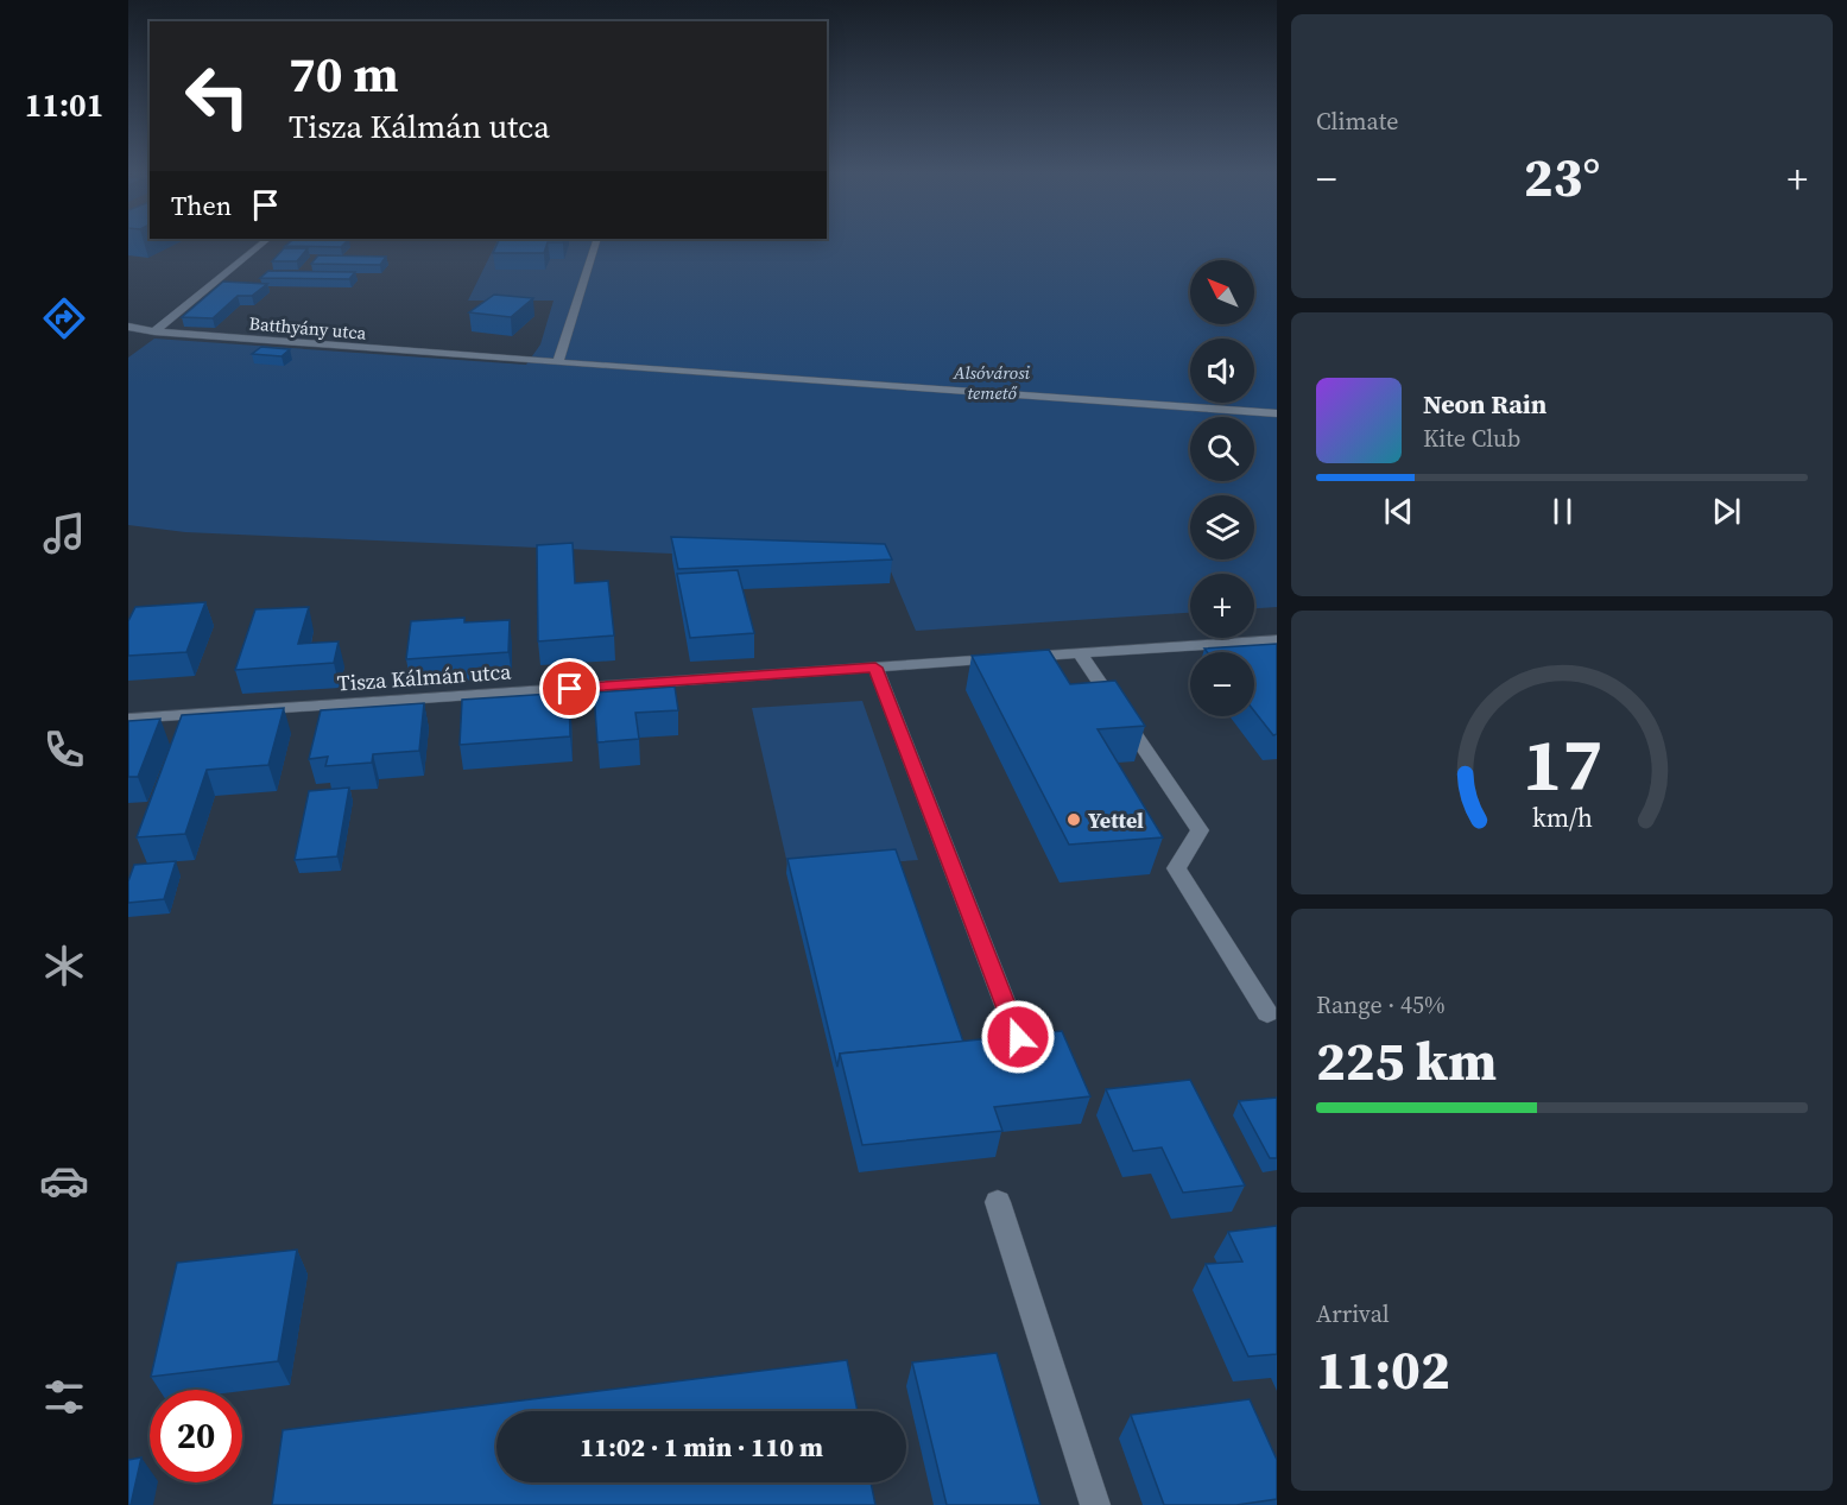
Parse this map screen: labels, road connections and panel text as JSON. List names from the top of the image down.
{
  "streets": {
    "street": ["Batthyány utca", "Tisza Kálmán utca"]
  },
  "parks": ["Alsóvárosi temető"],
  "places": ["Yettel"],
  "north": "top left",
  "page": {
    "tabs": "11:01",
    "tile": [
      "Climate",
      ["Range · 45%", "225 km"],
      ["Arrival", "11:02"]
    ],
    "turn": ["70 m", "Tisza Kálmán utca"],
    "heat": ["−", "23°", "+"],
    "then": "Then",
    "map_buttons": ["+", "−"],
    "song": ["Neon Rain", "Kite Club"],
    "limit": "20",
    "trip": "11:02 · 1 min · 110 m",
    "gauge": ["17", "km/h"]
  }
}
